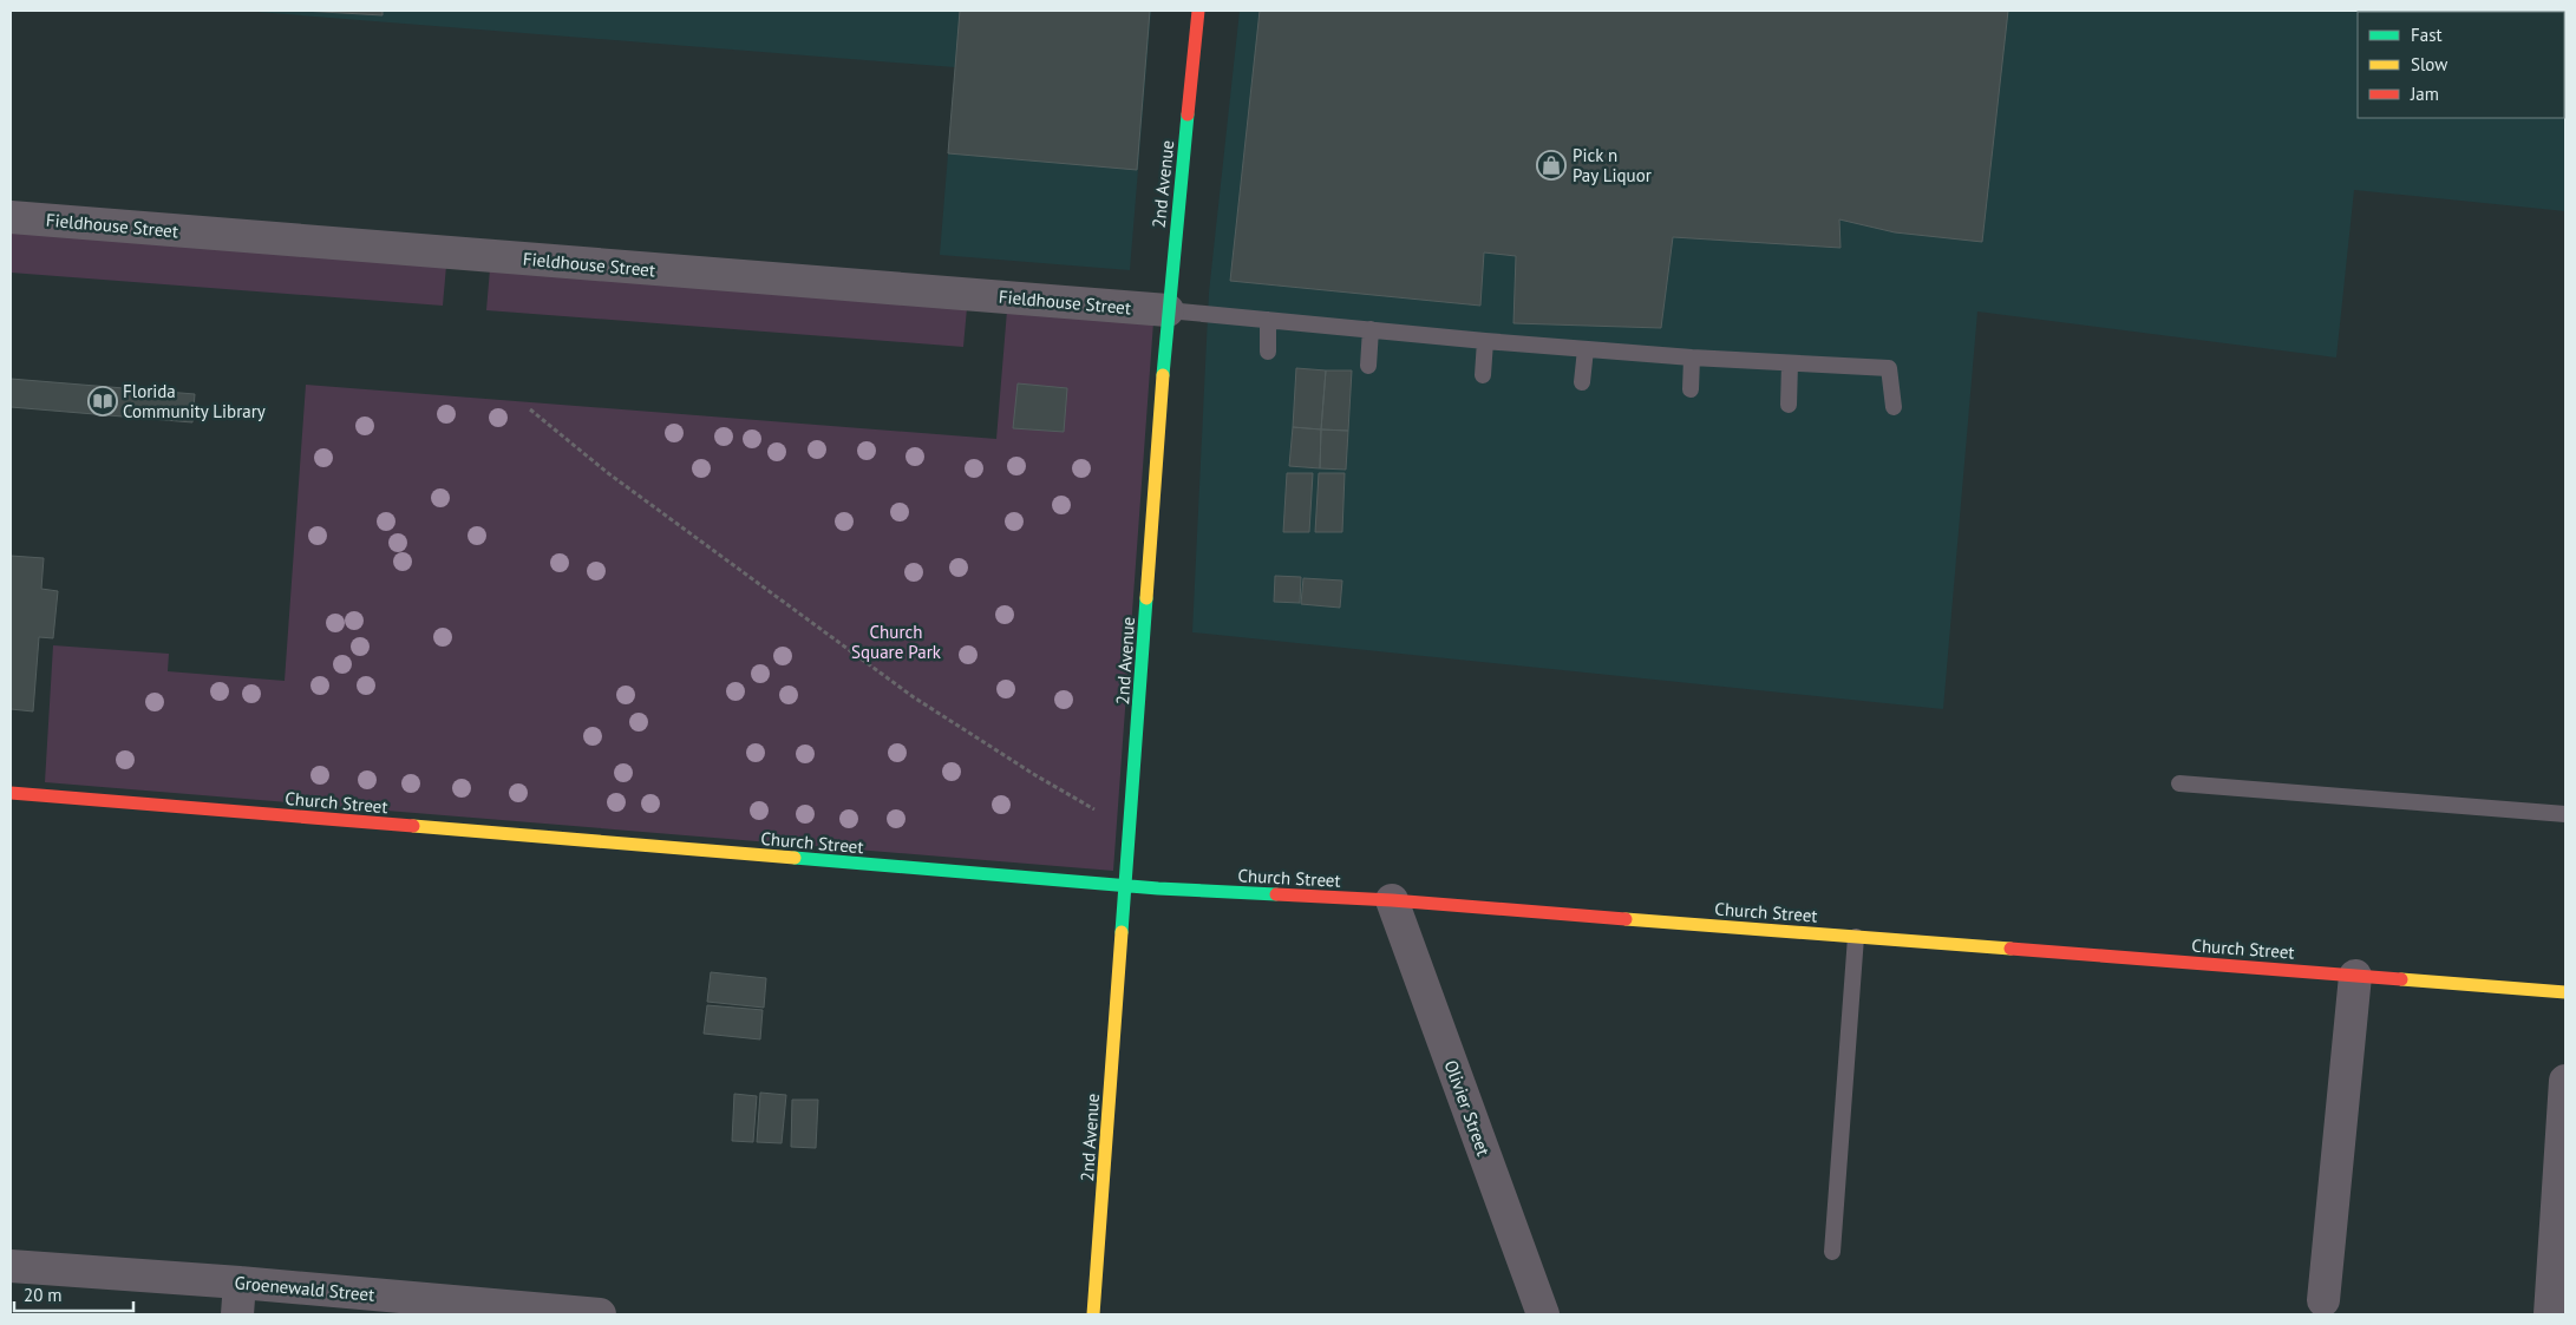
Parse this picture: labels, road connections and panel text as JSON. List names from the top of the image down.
{
  "streets": {
    "street": [
      "2nd Avenue",
      "Fieldhouse Street",
      "Church Street",
      "Olivier Street",
      "Groenewald Street"
    ]
  },
  "crossings": [
    ["2nd Avenue", "Fieldhouse Street"],
    ["2nd Avenue", "Church Street"],
    ["Church Street", "Olivier Street"]
  ],
  "parks": ["Church Square Park"],
  "places": {
    "shop": ["Pick n Pay Liquor"],
    "library": ["Florida Community Library"]
  },
  "legend": ["Fast", "Slow", "Jam"],
  "scale_bar": "20 m"
}
